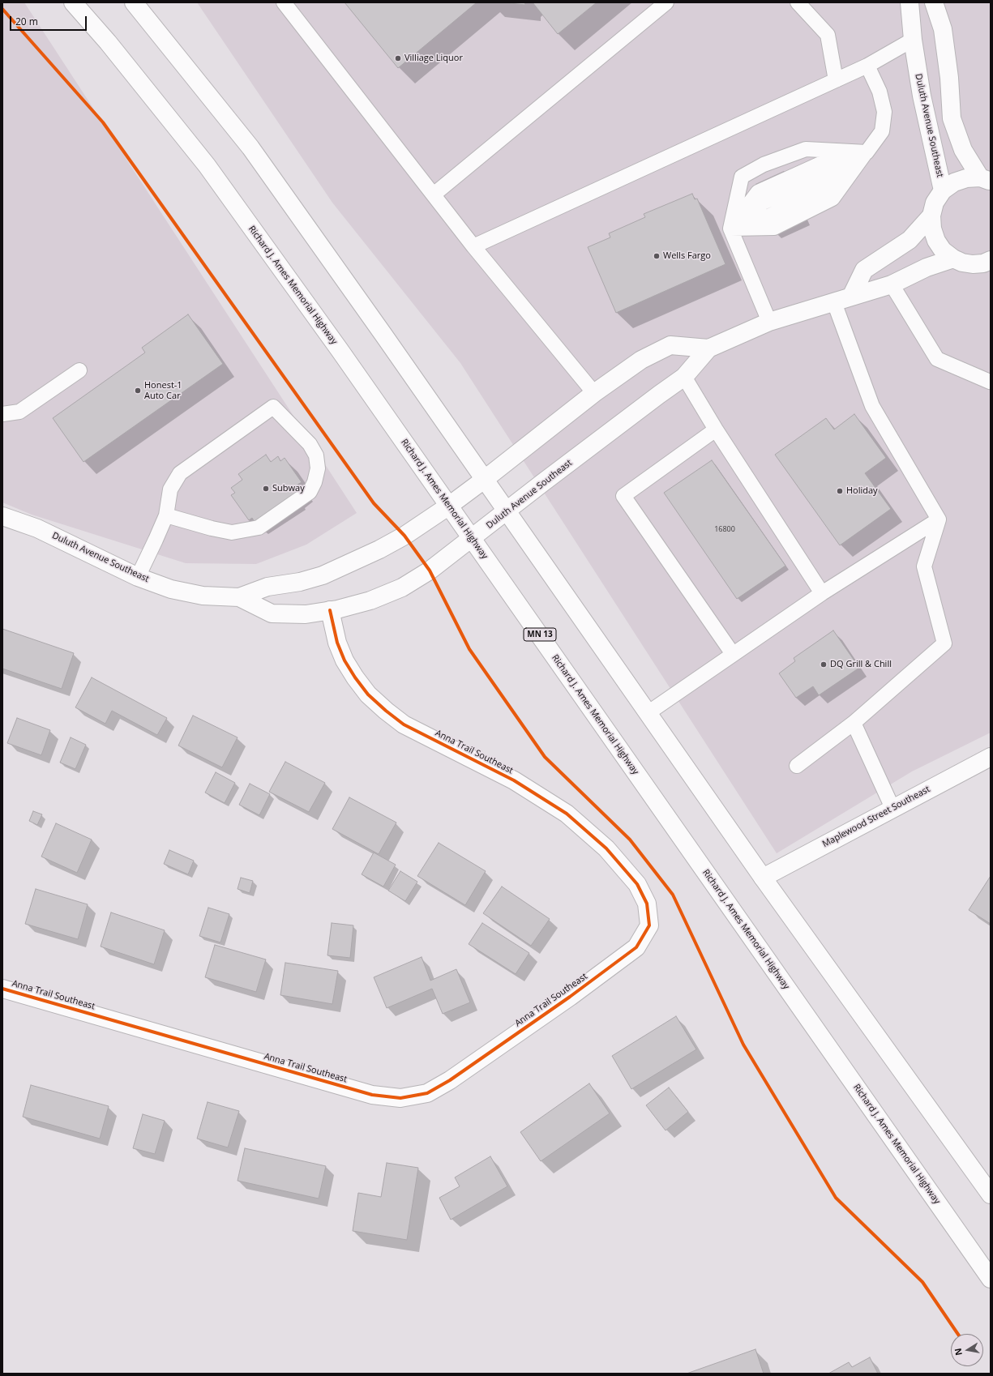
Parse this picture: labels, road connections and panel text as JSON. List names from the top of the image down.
{
  "streets": {
    "street": [
      "Duluth Avenue Southeast",
      "Richard J. Ames Memorial Highway",
      "MN 13",
      "Anna Trail Southeast",
      "Maplewood Street Southeast"
    ]
  },
  "crossings": [
    ["Duluth Avenue Southeast", "Richard J. Ames Memorial Highway"],
    ["Duluth Avenue Southeast", "Anna Trail Southeast"]
  ],
  "places": [
    "Villiage Liquor",
    "Wells Fargo",
    "Honest-1 Auto Car",
    "Subway",
    "Holiday",
    "DQ Grill & Chill"
  ],
  "house_numbers": ["16800"],
  "scale_bar": "20 m",
  "north": "left"
}
